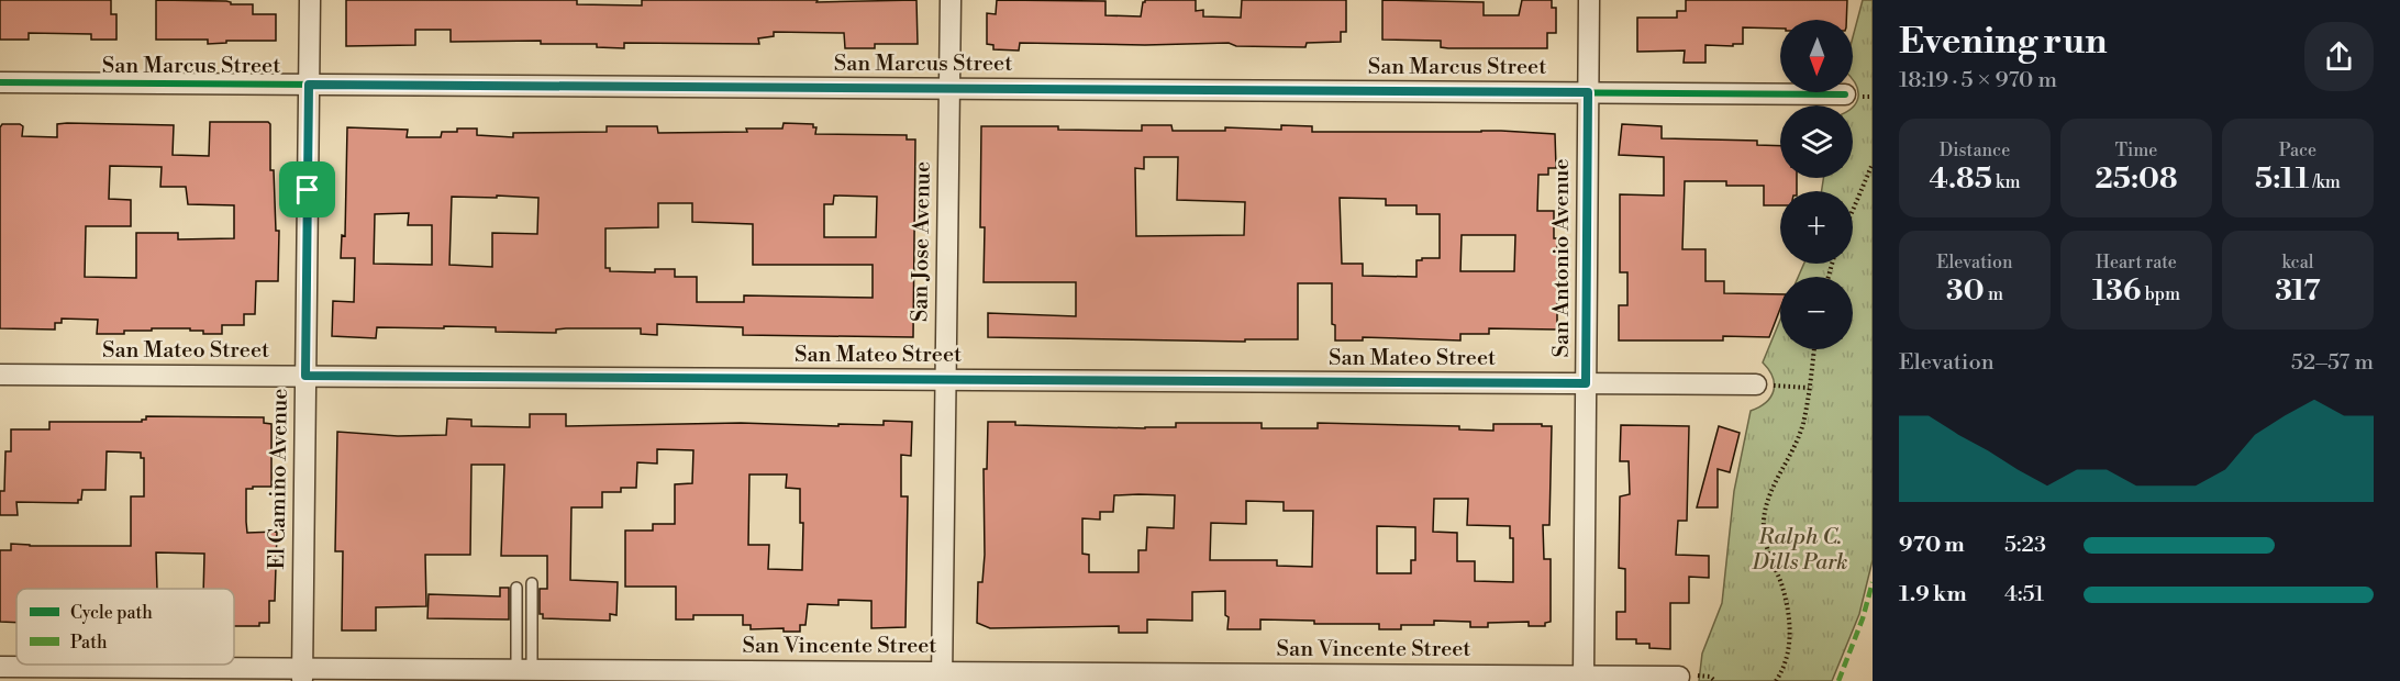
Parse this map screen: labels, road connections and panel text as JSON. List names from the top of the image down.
{
  "streets": {
    "street": [
      "San Marcus Street",
      "San Jose Avenue",
      "San Antonio Avenue",
      "San Mateo Street",
      "El Camino Avenue",
      "San Vincente Street"
    ]
  },
  "crossings": [
    ["San Marcus Street", "San Jose Avenue"],
    ["San Marcus Street", "San Antonio Avenue"],
    ["San Marcus Street", "El Camino Avenue"],
    ["San Jose Avenue", "San Mateo Street"],
    ["San Jose Avenue", "San Vincente Street"],
    ["San Antonio Avenue", "San Mateo Street"],
    ["San Antonio Avenue", "San Vincente Street"],
    ["San Mateo Street", "El Camino Avenue"],
    ["El Camino Avenue", "San Vincente Street"]
  ],
  "parks": ["Ralph C. Dills Park"],
  "legend": ["Cycle path", "Path"],
  "north": "bottom",
  "page": {
    "heading": ["Evening run", "18:19 · 5 × 970 m"],
    "map_buttons": ["+", "−"],
    "stats": [
      ["Distance", "4.85 km"],
      ["Time", "25:08"],
      ["Pace", "5:11 /km"],
      ["Elevation", "30 m"],
      ["Heart rate", "136 bpm"],
      ["kcal", "317"]
    ],
    "chart": ["Elevation", "52–57 m"],
    "list": [
      {
        "name": "970 m",
        "note": "5:23"
      },
      {
        "name": "1.9 km",
        "note": "4:51"
      }
    ]
  }
}
